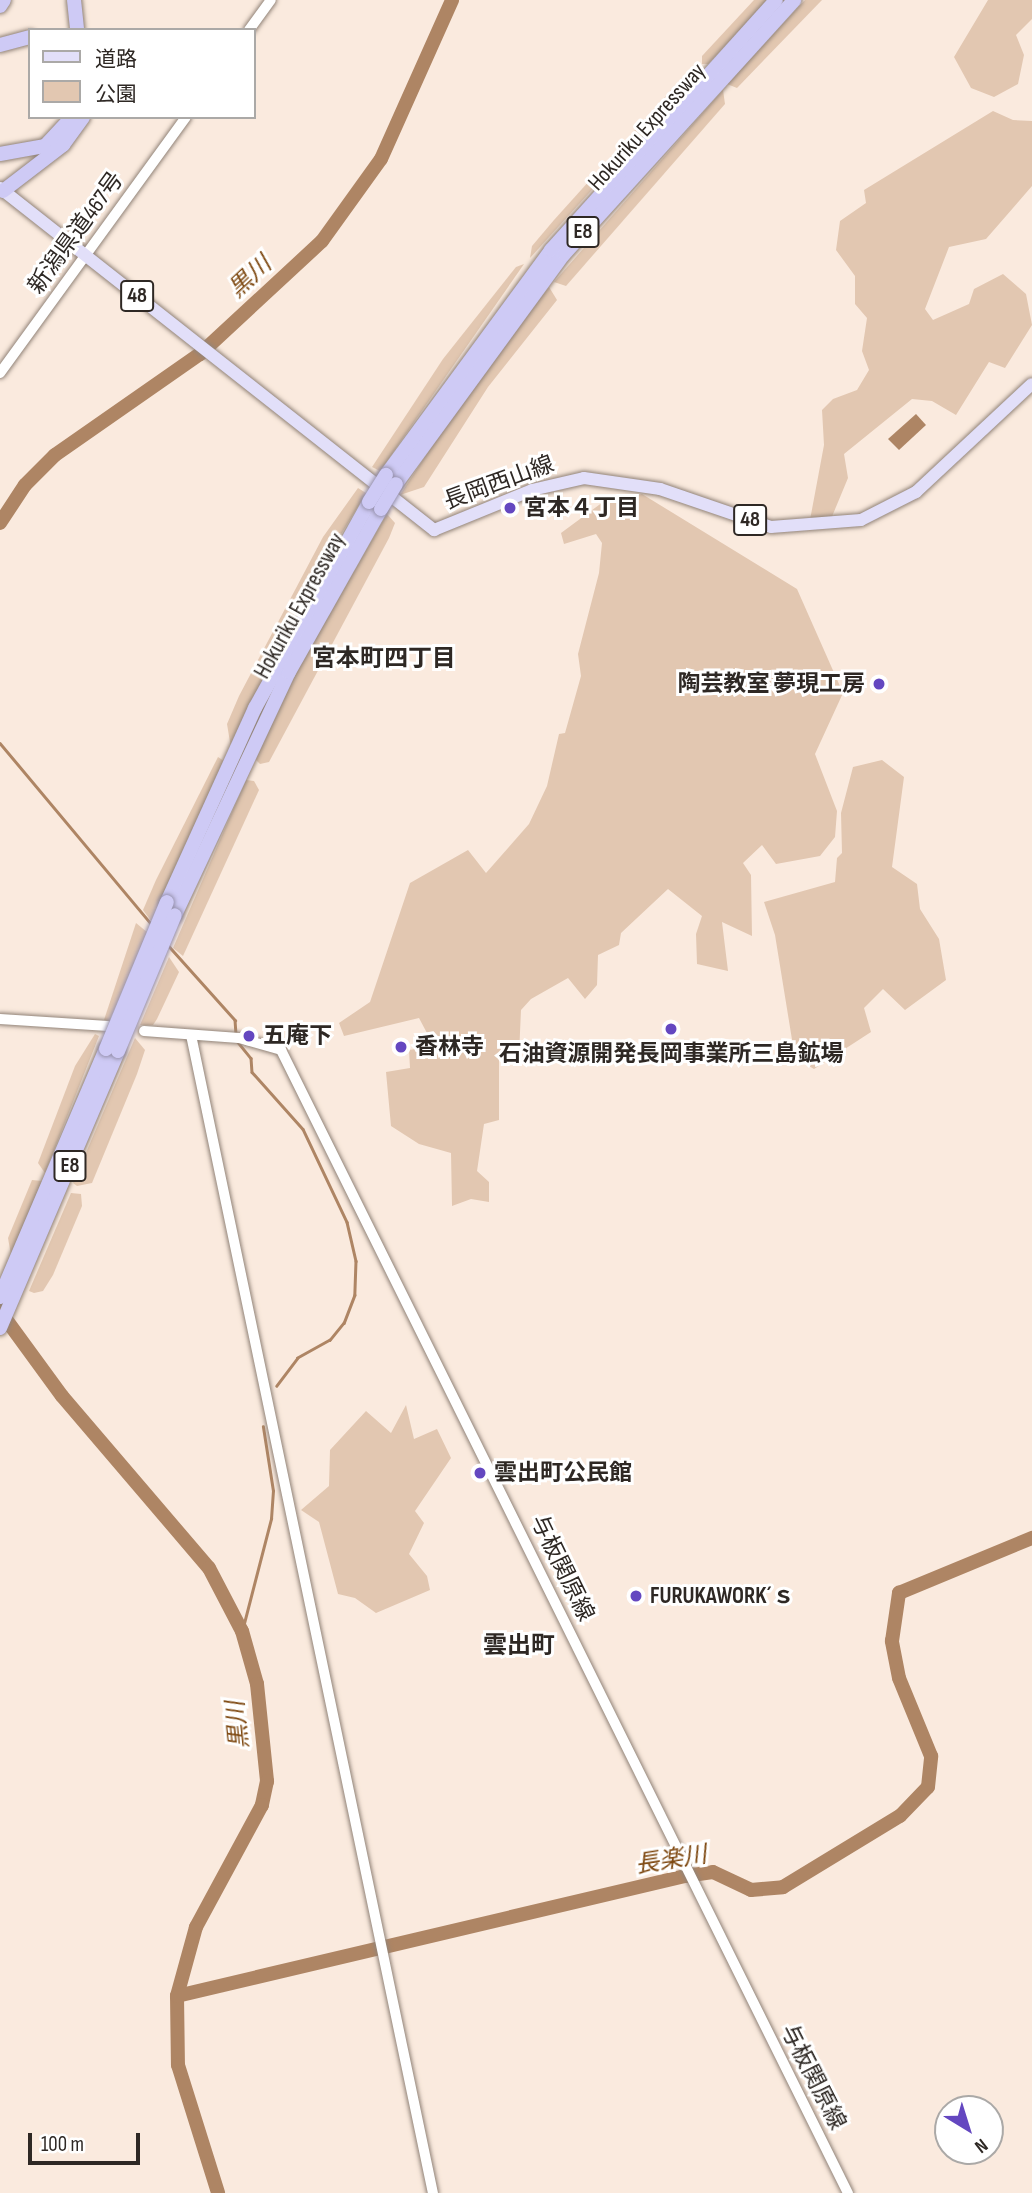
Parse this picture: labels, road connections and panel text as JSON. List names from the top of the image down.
{
  "streets": {
    "highway": ["Hokuriku Expressway", "E8"],
    "main road": [
      "新潟県道467号",
      "48",
      "長岡西山線",
      "与板関原線"
    ]
  },
  "crossings": [
    ["新潟県道467号", "長岡西山線"]
  ],
  "districts": ["宮本町四丁目", "雲出町"],
  "water": ["黒川", "長楽川"],
  "places": [
    "宮本４丁目",
    "陶芸教室 夢現工房",
    "石油資源開発長岡事業所三島鉱場",
    "五庵下",
    "香林寺",
    "雲出町公民館",
    "FURUKAWORK´ｓ"
  ],
  "legend": ["道路", "公園"],
  "scale_bar": "100 m",
  "north": "bottom right"
}
